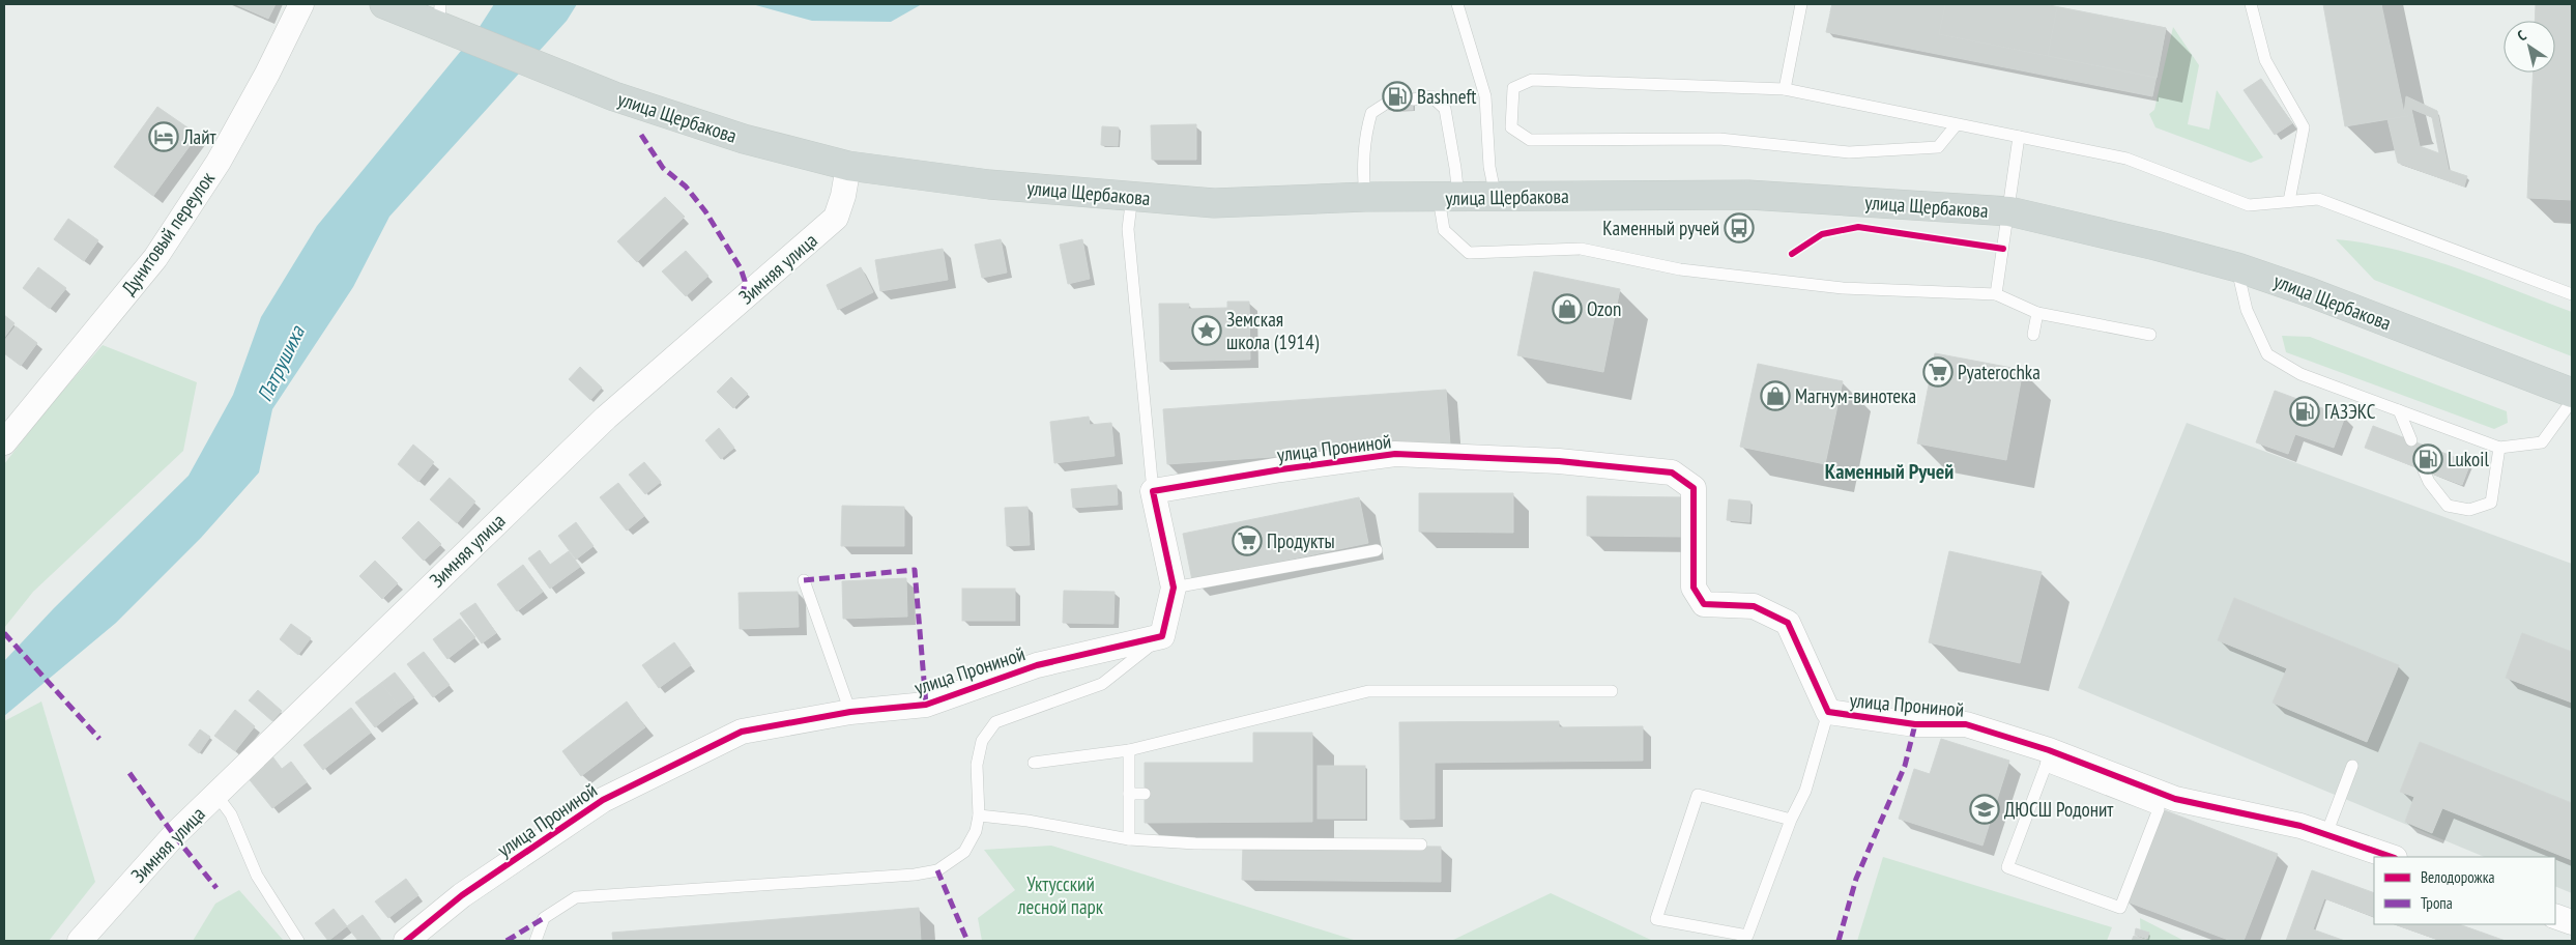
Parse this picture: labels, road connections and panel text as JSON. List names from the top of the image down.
{
  "streets": {
    "main road": ["улица Щербакова"],
    "street": ["Дунитовый переулок", "Зимняя улица", "улица Прониной"]
  },
  "crossings": [
    ["улица Щербакова", "Зимняя улица"]
  ],
  "districts": ["Каменный Ручей"],
  "water": ["Патрушиха"],
  "parks": ["Уктусский лесной парк"],
  "places": {
    "fuel station": ["Bashneft", "ГАЗЭКС", "Lukoil"],
    "hotel": ["Лайт"],
    "bus stop": ["Каменный ручей"],
    "shop": ["Ozon", "Магнум-винотека"],
    "place": ["Земская школа (1914)"],
    "supermarket": ["Pyaterochka", "Продукты"],
    "school or university": ["ДЮСШ Родонит"]
  },
  "legend": ["Велодорожка", "Тропа"],
  "north": "top left"
}
